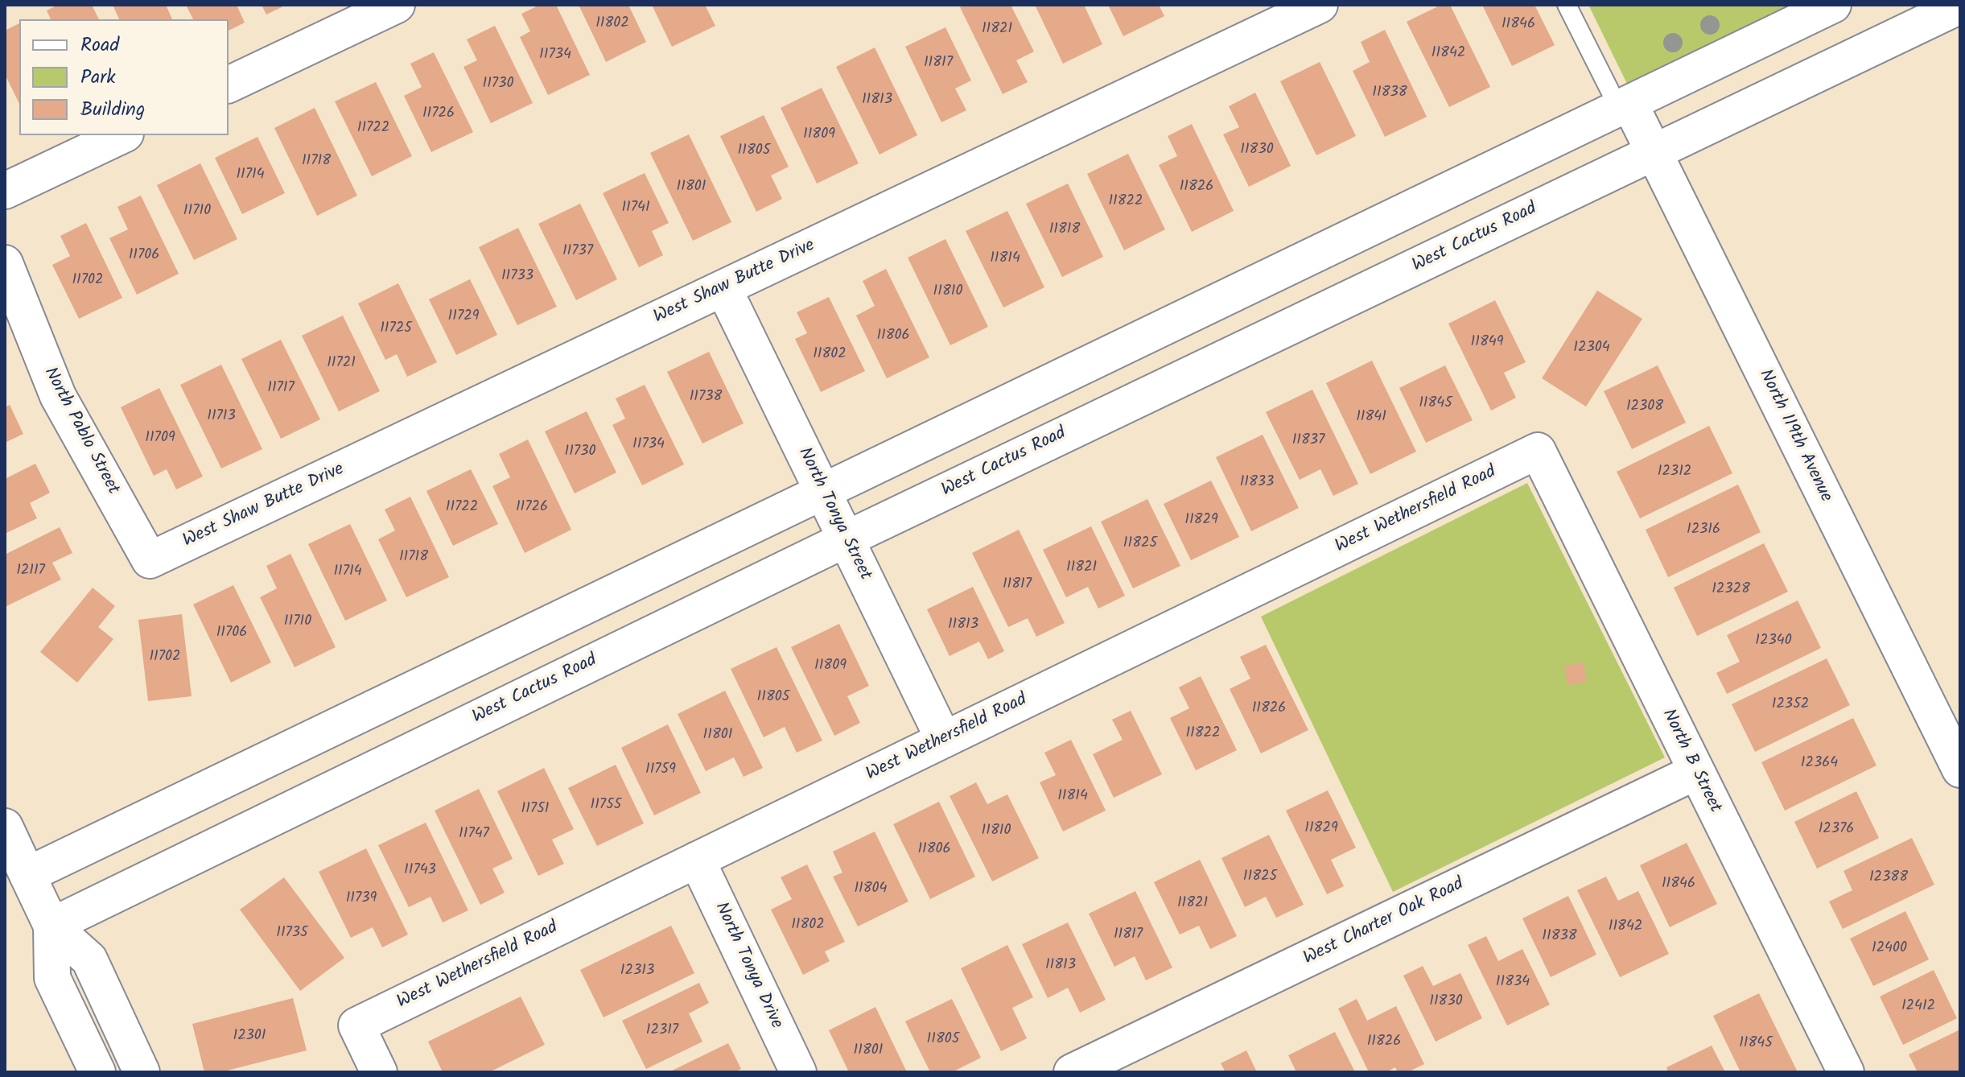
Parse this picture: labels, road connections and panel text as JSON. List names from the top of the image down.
{
  "streets": {
    "street": [
      "West Cactus Road",
      "West Shaw Butte Drive",
      "North Pablo Street",
      "North 119th Avenue",
      "West Wethersfield Road",
      "North Tonya Street",
      "North B Street",
      "West Charter Oak Road",
      "North Tonya Drive"
    ]
  },
  "crossings": [
    ["West Cactus Road", "North 119th Avenue"],
    ["West Cactus Road", "North Tonya Street"],
    ["West Shaw Butte Drive", "North Pablo Street"],
    ["West Shaw Butte Drive", "North Tonya Street"],
    ["West Wethersfield Road", "North Tonya Street"],
    ["West Wethersfield Road", "North B Street"],
    ["West Wethersfield Road", "North Tonya Drive"],
    ["North B Street", "West Charter Oak Road"]
  ],
  "house_numbers": [
    "11802",
    "11846",
    "11821",
    "11842",
    "11734",
    "11817",
    "11730",
    "11838",
    "11813",
    "11726",
    "11722",
    "11809",
    "11830",
    "11805",
    "11718",
    "11714",
    "11801",
    "11826",
    "11822",
    "11741",
    "11710",
    "11818",
    "11737",
    "11706",
    "11814",
    "11733",
    "11702",
    "11810",
    "11729",
    "11725",
    "11806",
    "11849",
    "12304",
    "11802",
    "11721",
    "11717",
    "11738",
    "11845",
    "12308",
    "11713",
    "11841",
    "11709",
    "11837",
    "11734",
    "11730",
    "12312",
    "11833",
    "11722",
    "11726",
    "11829",
    "12316",
    "11825",
    "11718",
    "11821",
    "12117",
    "11714",
    "11817",
    "12328",
    "11710",
    "11813",
    "11706",
    "12340",
    "11702",
    "11809",
    "11805",
    "12352",
    "11826",
    "11822",
    "11801",
    "12364",
    "11759",
    "11814",
    "11755",
    "11751",
    "11829",
    "12376",
    "11810",
    "11747",
    "11806",
    "11743",
    "11825",
    "12388",
    "11846",
    "11804",
    "11739",
    "11821",
    "11802",
    "11842",
    "11735",
    "11817",
    "11838",
    "12400",
    "11813",
    "12313",
    "11834",
    "11830",
    "12412",
    "12317",
    "12301",
    "11805",
    "11826",
    "11845",
    "11801"
  ],
  "legend": ["Road", "Park", "Building"]
}
